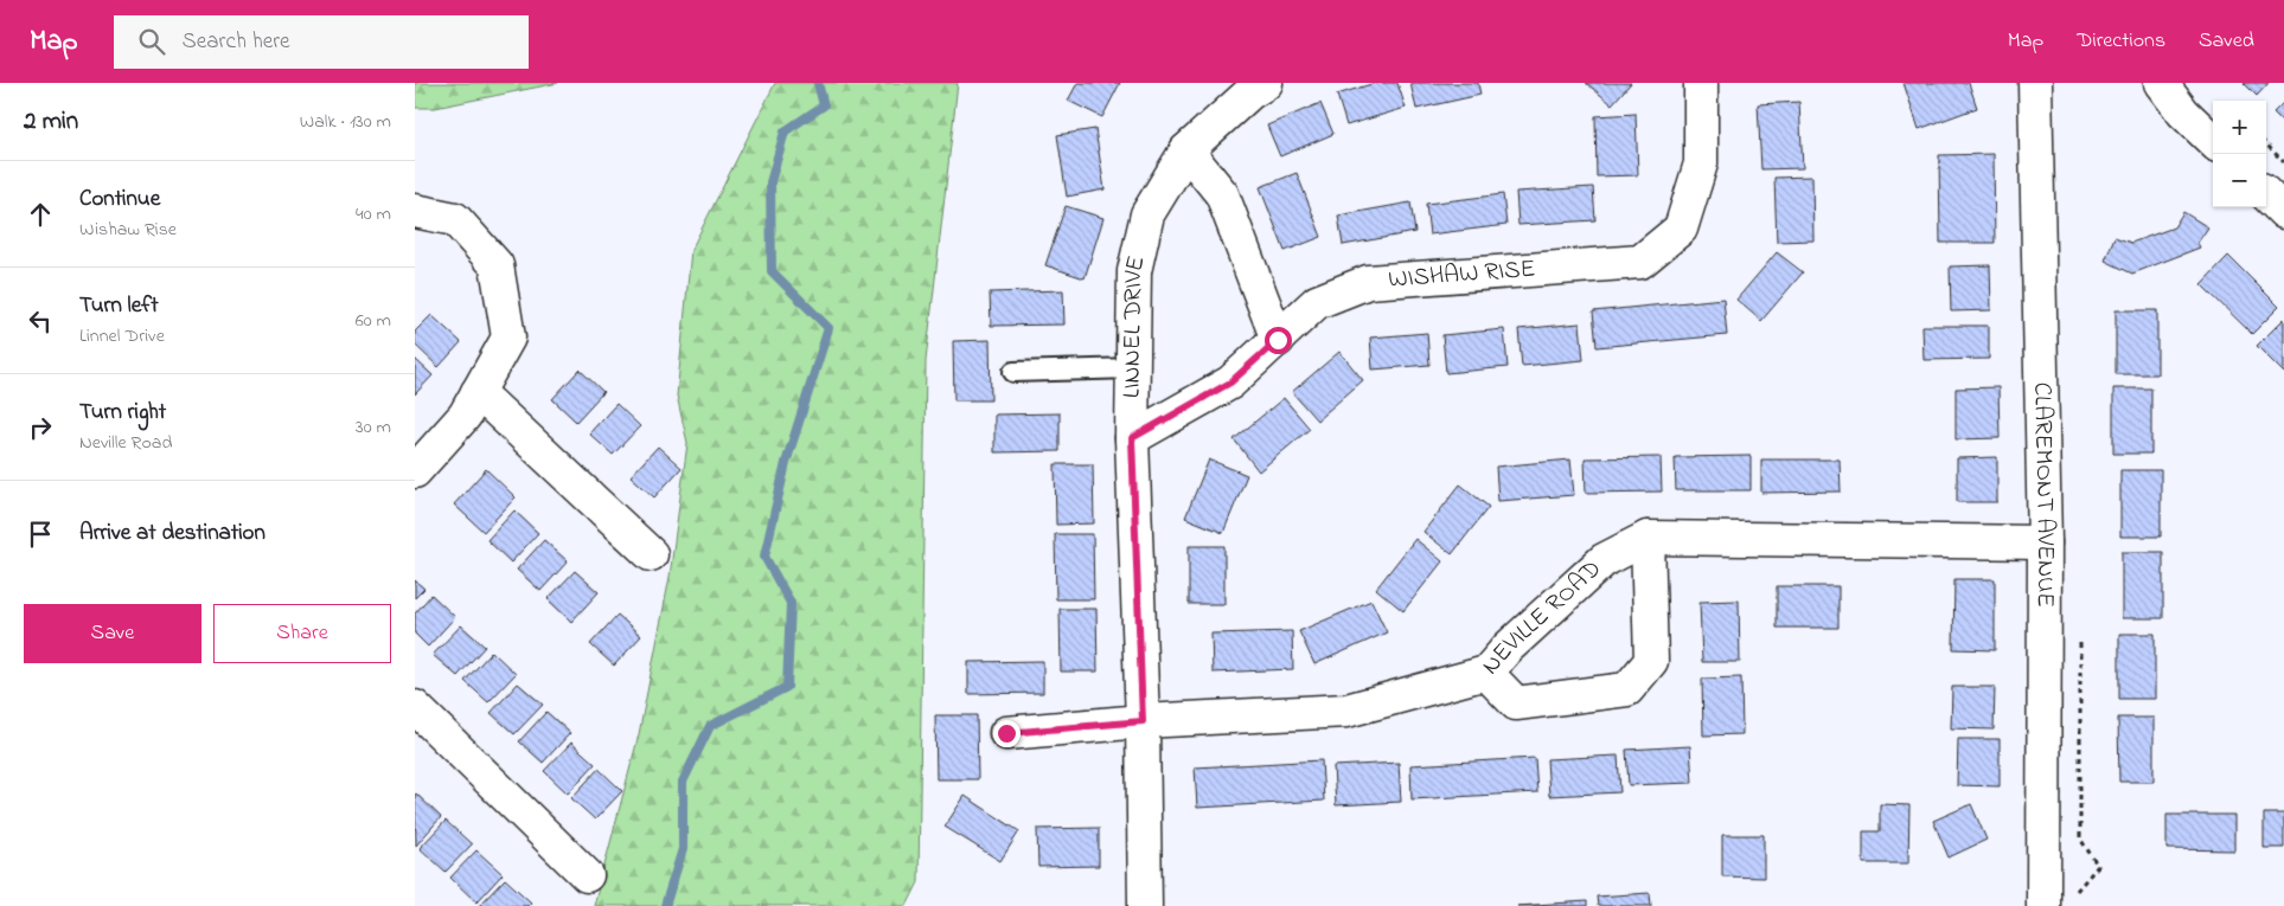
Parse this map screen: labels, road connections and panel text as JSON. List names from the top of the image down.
{
  "streets": {
    "street": [
      "WISHAW RISE",
      "LINNEL DRIVE",
      "CLAREMONT AVENUE",
      "NEVILLE ROAD"
    ]
  },
  "crossings": [
    ["WISHAW RISE", "LINNEL DRIVE"],
    ["LINNEL DRIVE", "NEVILLE ROAD"],
    ["CLAREMONT AVENUE", "NEVILLE ROAD"]
  ],
  "page": {
    "header": "Map",
    "search": "Search here",
    "nav": ["Map", "Directions", "Saved"],
    "heading": ["2 min", "Walk · 130 m"],
    "map_buttons": ["+", "−"],
    "list": [
      ["Continue", "Wishaw Rise", "40 m"],
      ["Turn left", "Linnel Drive", "60 m"],
      ["Turn right", "Neville Road", "30 m"],
      "Arrive at destination"
    ],
    "buttons": ["Save", "Share"]
  }
}
